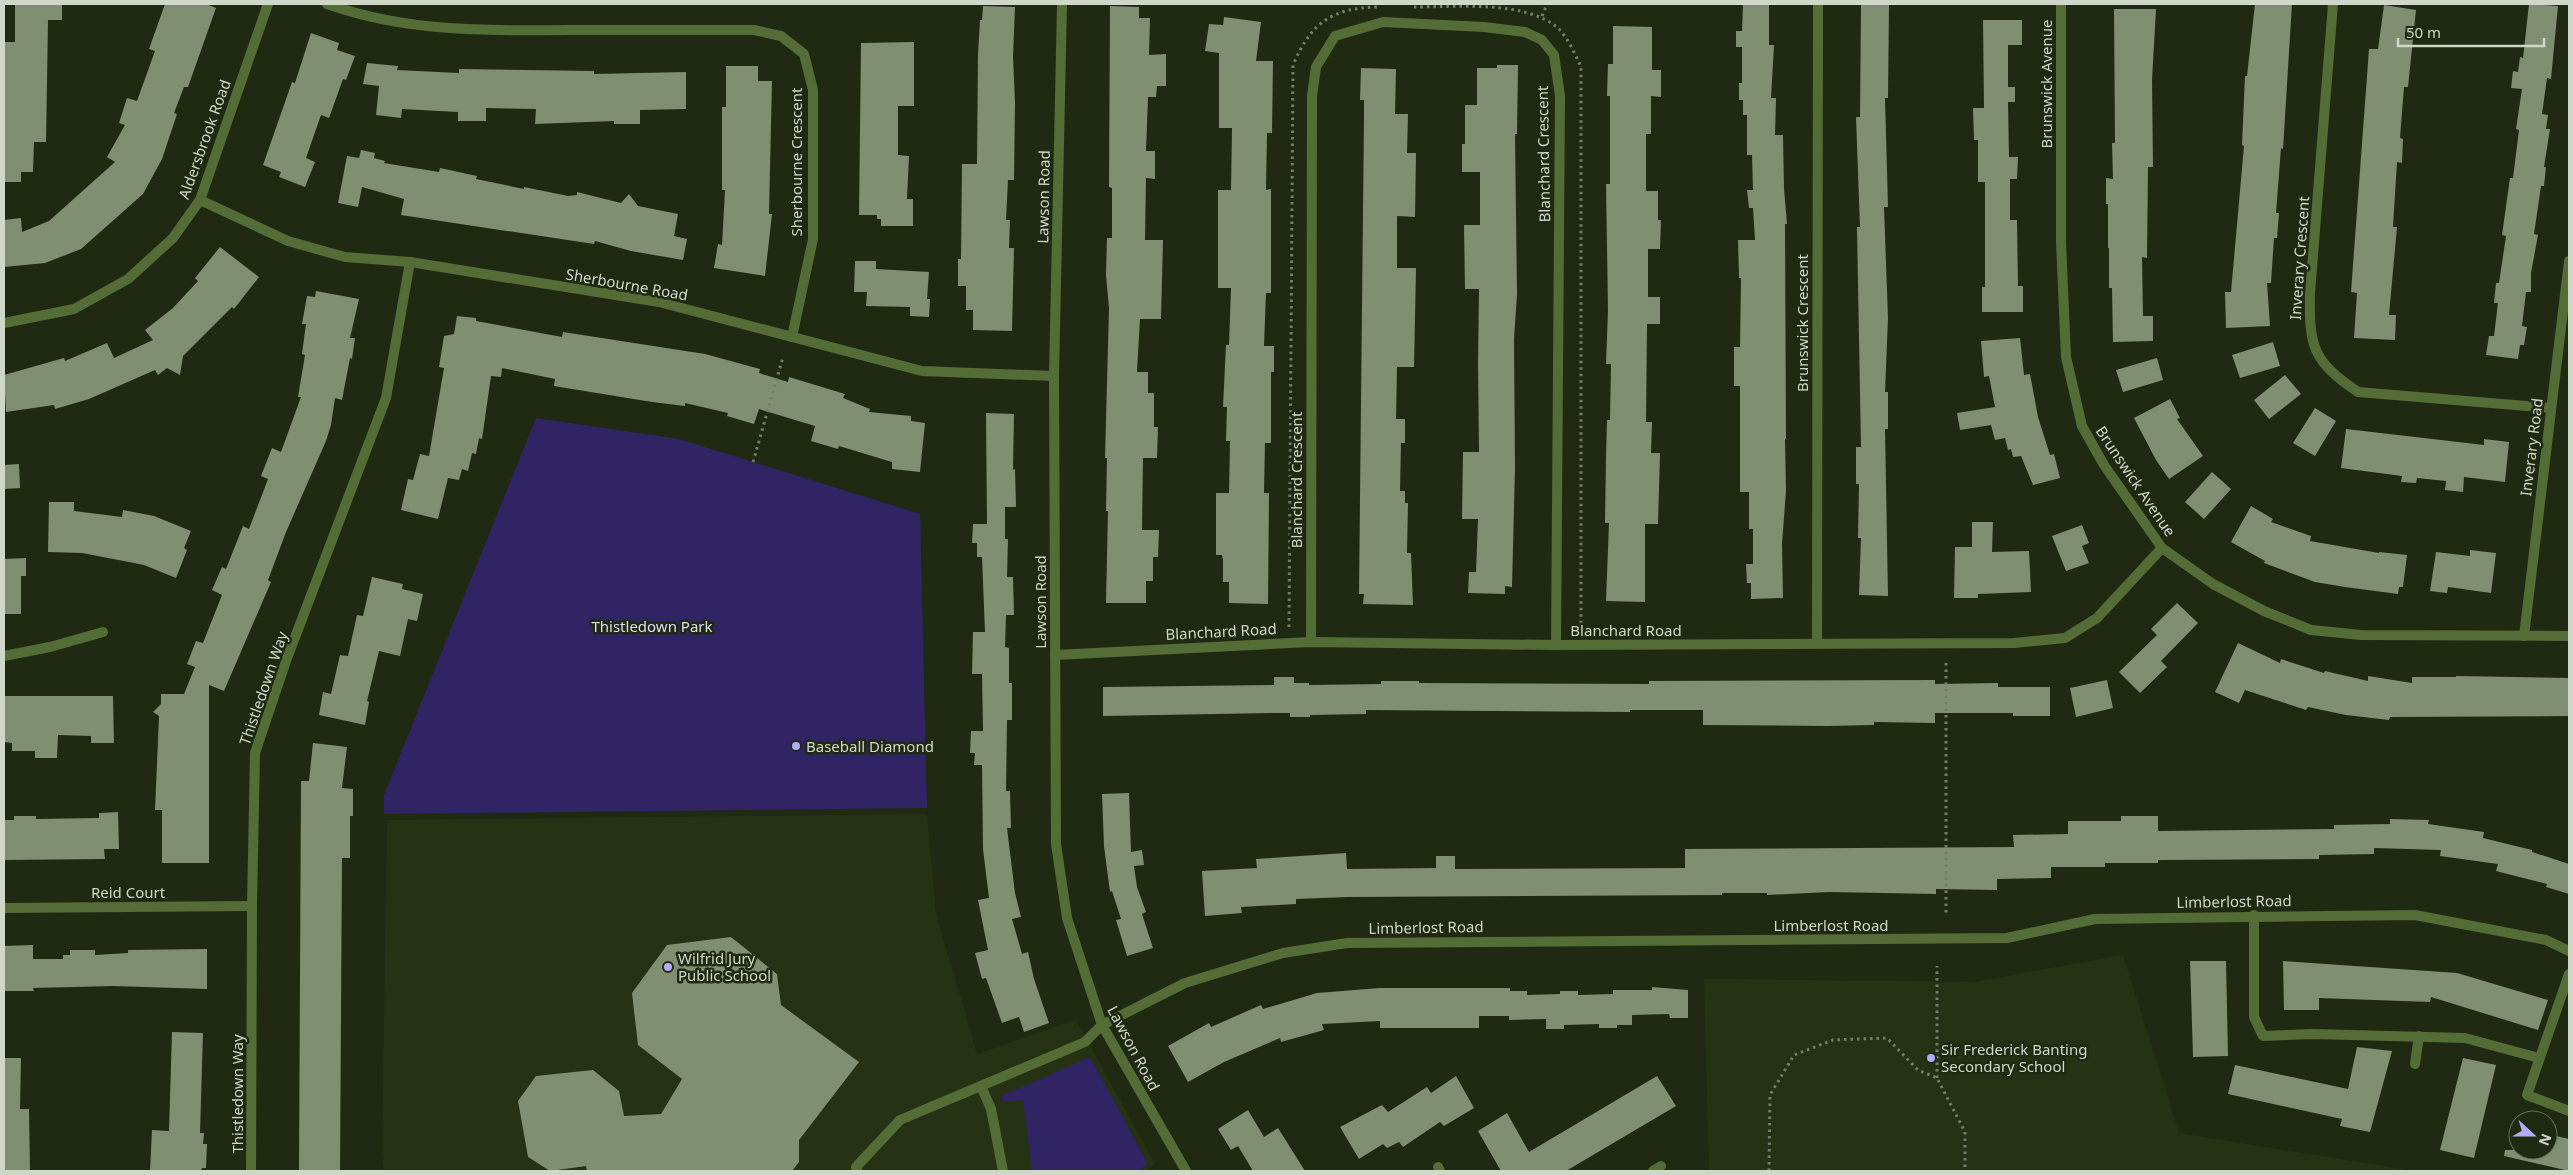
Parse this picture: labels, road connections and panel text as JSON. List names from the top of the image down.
{
  "streets": {
    "street": [
      "Brunswick Avenue",
      "Aldersbrook Road",
      "Blanchard Crescent",
      "Sherbourne Crescent",
      "Lawson Road",
      "Inverary Crescent",
      "Sherbourne Road",
      "Brunswick Crescent",
      "Inverary Road",
      "Blanchard Road",
      "Thistledown Way",
      "Reid Court",
      "Limberlost Road"
    ]
  },
  "crossings": [
    ["Brunswick Avenue", "Inverary Road"],
    ["Brunswick Avenue", "Blanchard Road"],
    ["Aldersbrook Road", "Sherbourne Road"],
    ["Blanchard Crescent", "Blanchard Road"],
    ["Sherbourne Crescent", "Sherbourne Road"],
    ["Lawson Road", "Sherbourne Road"],
    ["Lawson Road", "Blanchard Road"],
    ["Lawson Road", "Limberlost Road"],
    ["Inverary Crescent", "Inverary Road"],
    ["Sherbourne Road", "Thistledown Way"],
    ["Brunswick Crescent", "Blanchard Road"],
    ["Thistledown Way", "Reid Court"]
  ],
  "parks": ["Thistledown Park"],
  "places": ["Baseball Diamond", "Wilfrid Jury Public School", "Sir Frederick Banting Secondary School"],
  "scale_bar": "50 m",
  "north": "right"
}
